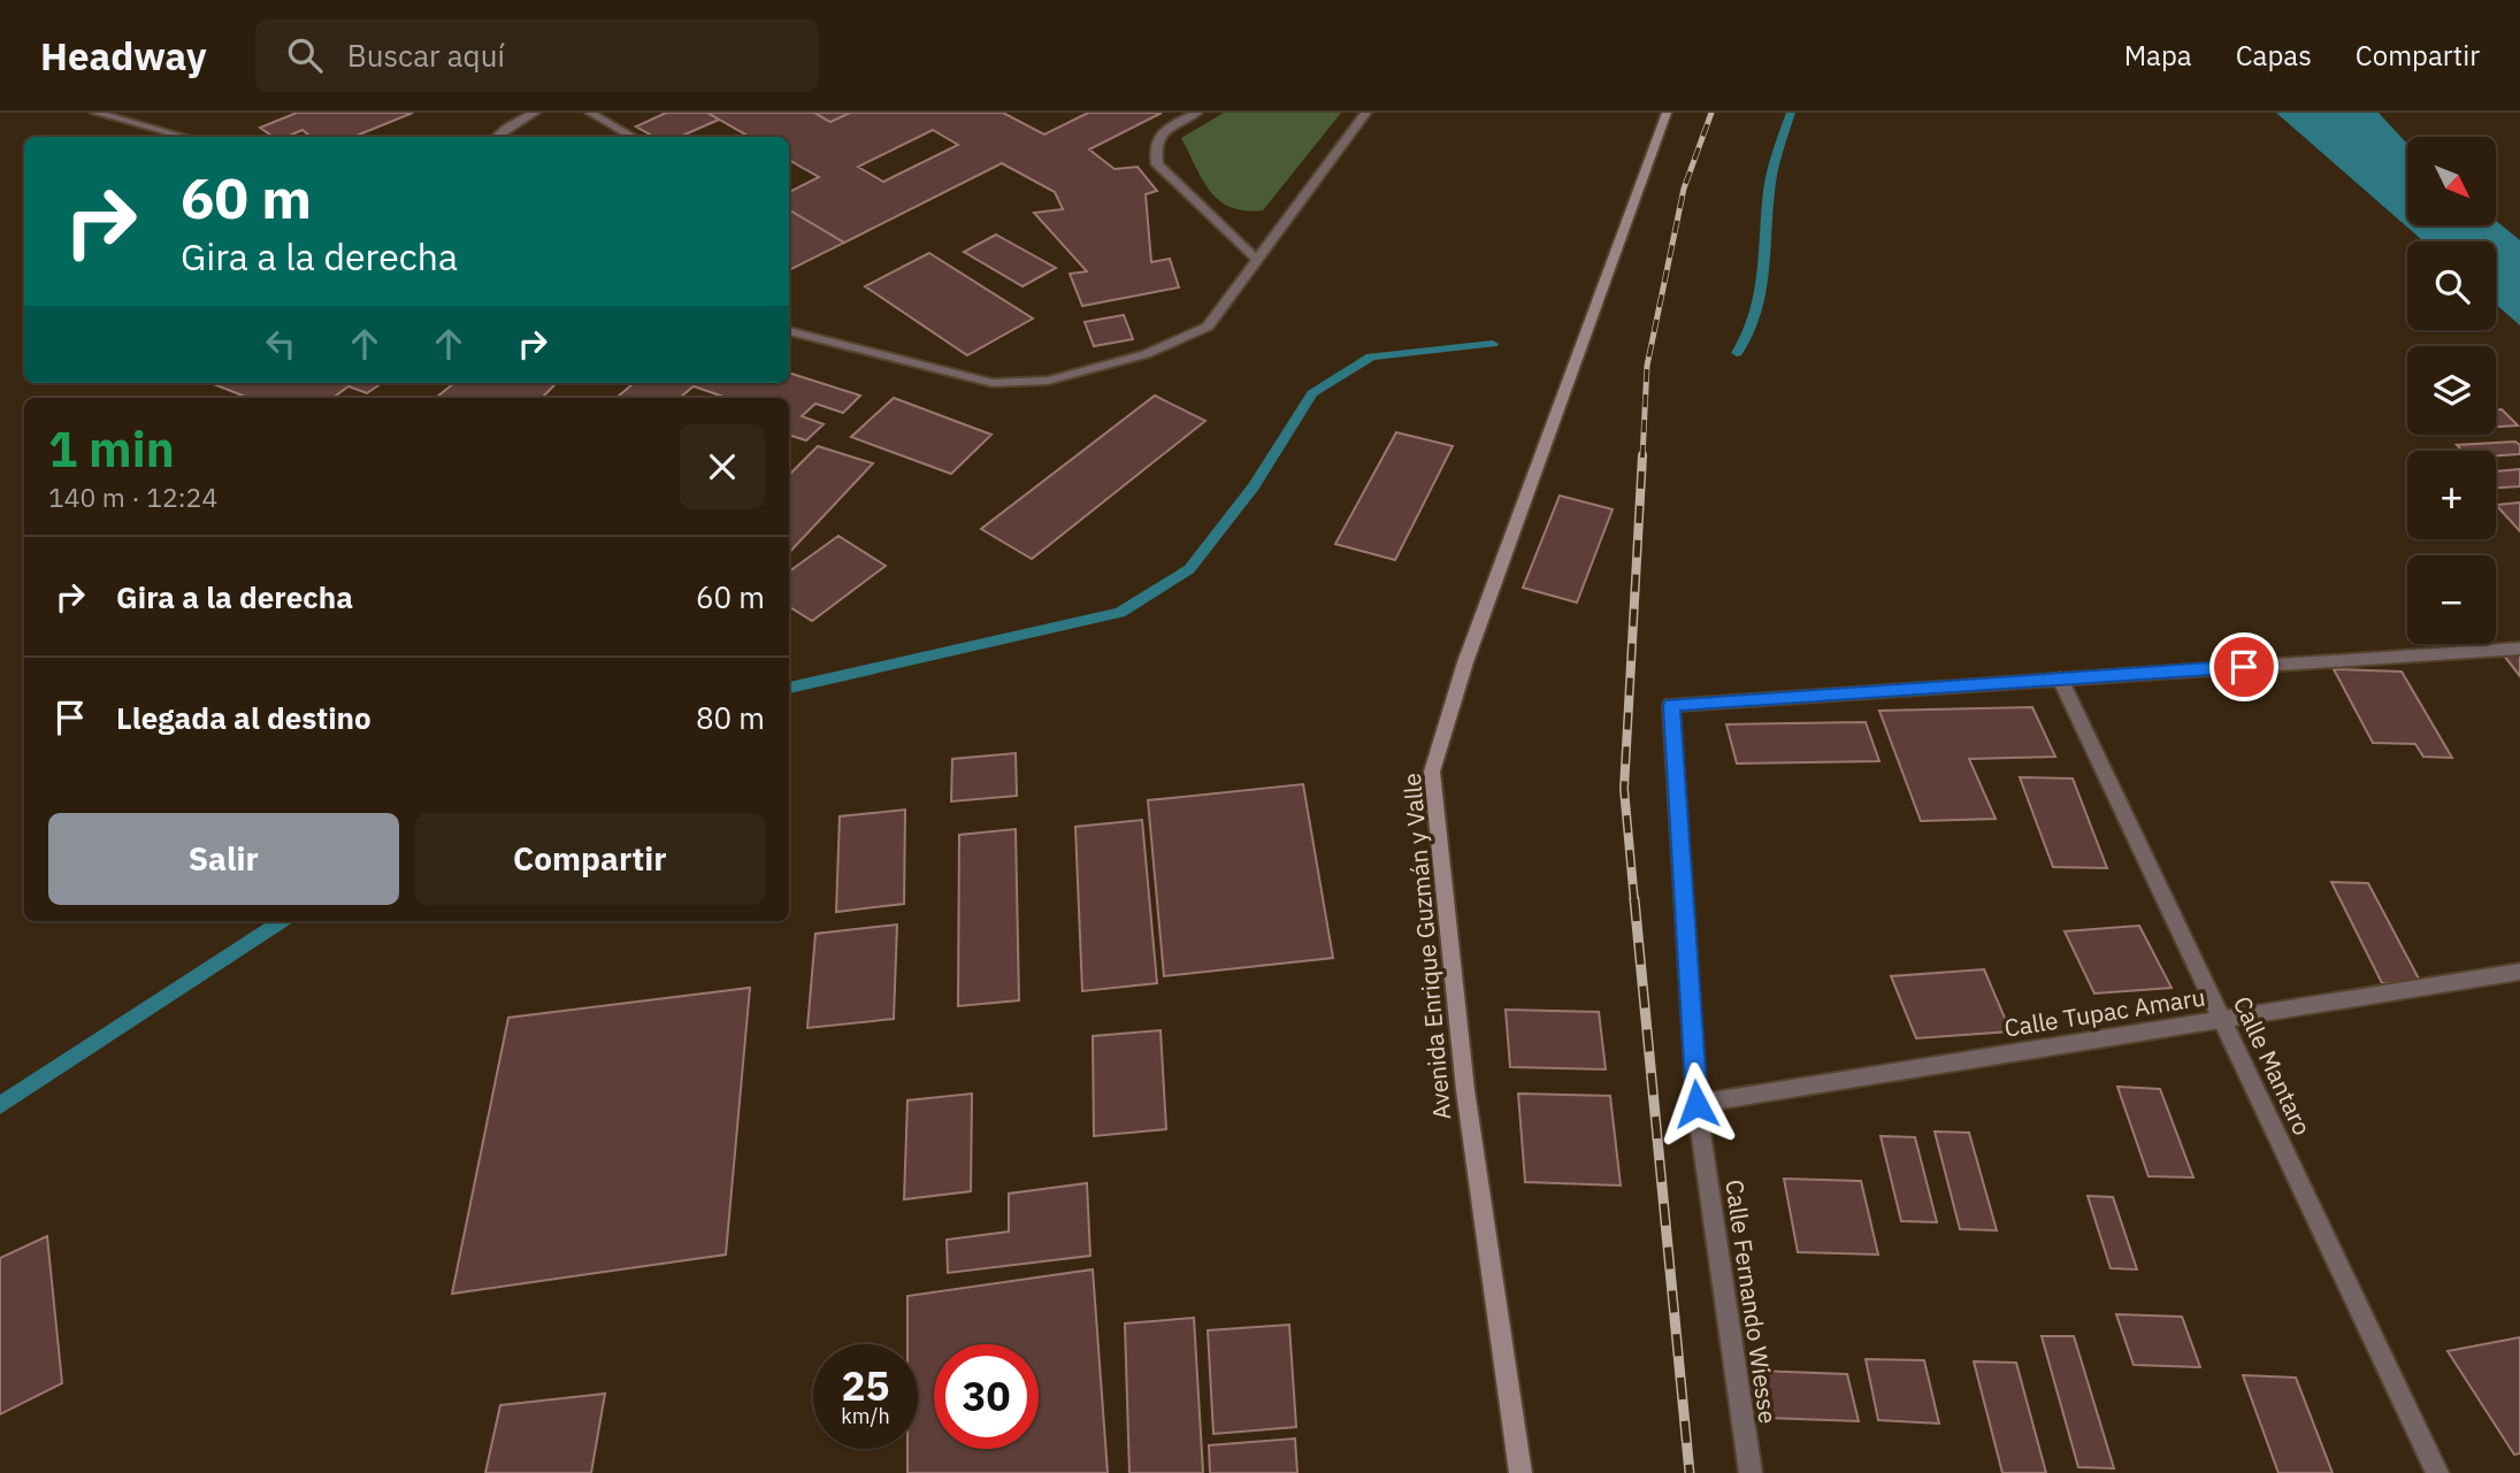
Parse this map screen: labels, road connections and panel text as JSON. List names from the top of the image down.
{
  "streets": {
    "street": [
      "Avenida Enrique Guzmán y Valle",
      "Calle Tupac Amaru",
      "Calle Mantaro",
      "Calle Fernando Wiesse"
    ]
  },
  "crossings": [
    ["Calle Tupac Amaru", "Calle Mantaro"],
    ["Calle Tupac Amaru", "Calle Fernando Wiesse"],
    ["Calle Mantaro", "Calle Fernando Wiesse"]
  ],
  "north": "bottom right",
  "page": {
    "header": "Headway",
    "search": "Buscar aquí",
    "nav": ["Mapa", "Capas", "Compartir"],
    "map_buttons": ["+", "−"],
    "turn": ["60 m", "Gira a la derecha"],
    "heading": ["1 min", "140 m · 12:24"],
    "list": [
      {
        "name": "Gira a la derecha",
        "value": "60 m"
      },
      {
        "name": "Llegada al destino",
        "value": "80 m"
      }
    ],
    "buttons": ["Salir", "Compartir"],
    "speed": "25 km/h",
    "limit": "30"
  }
}
